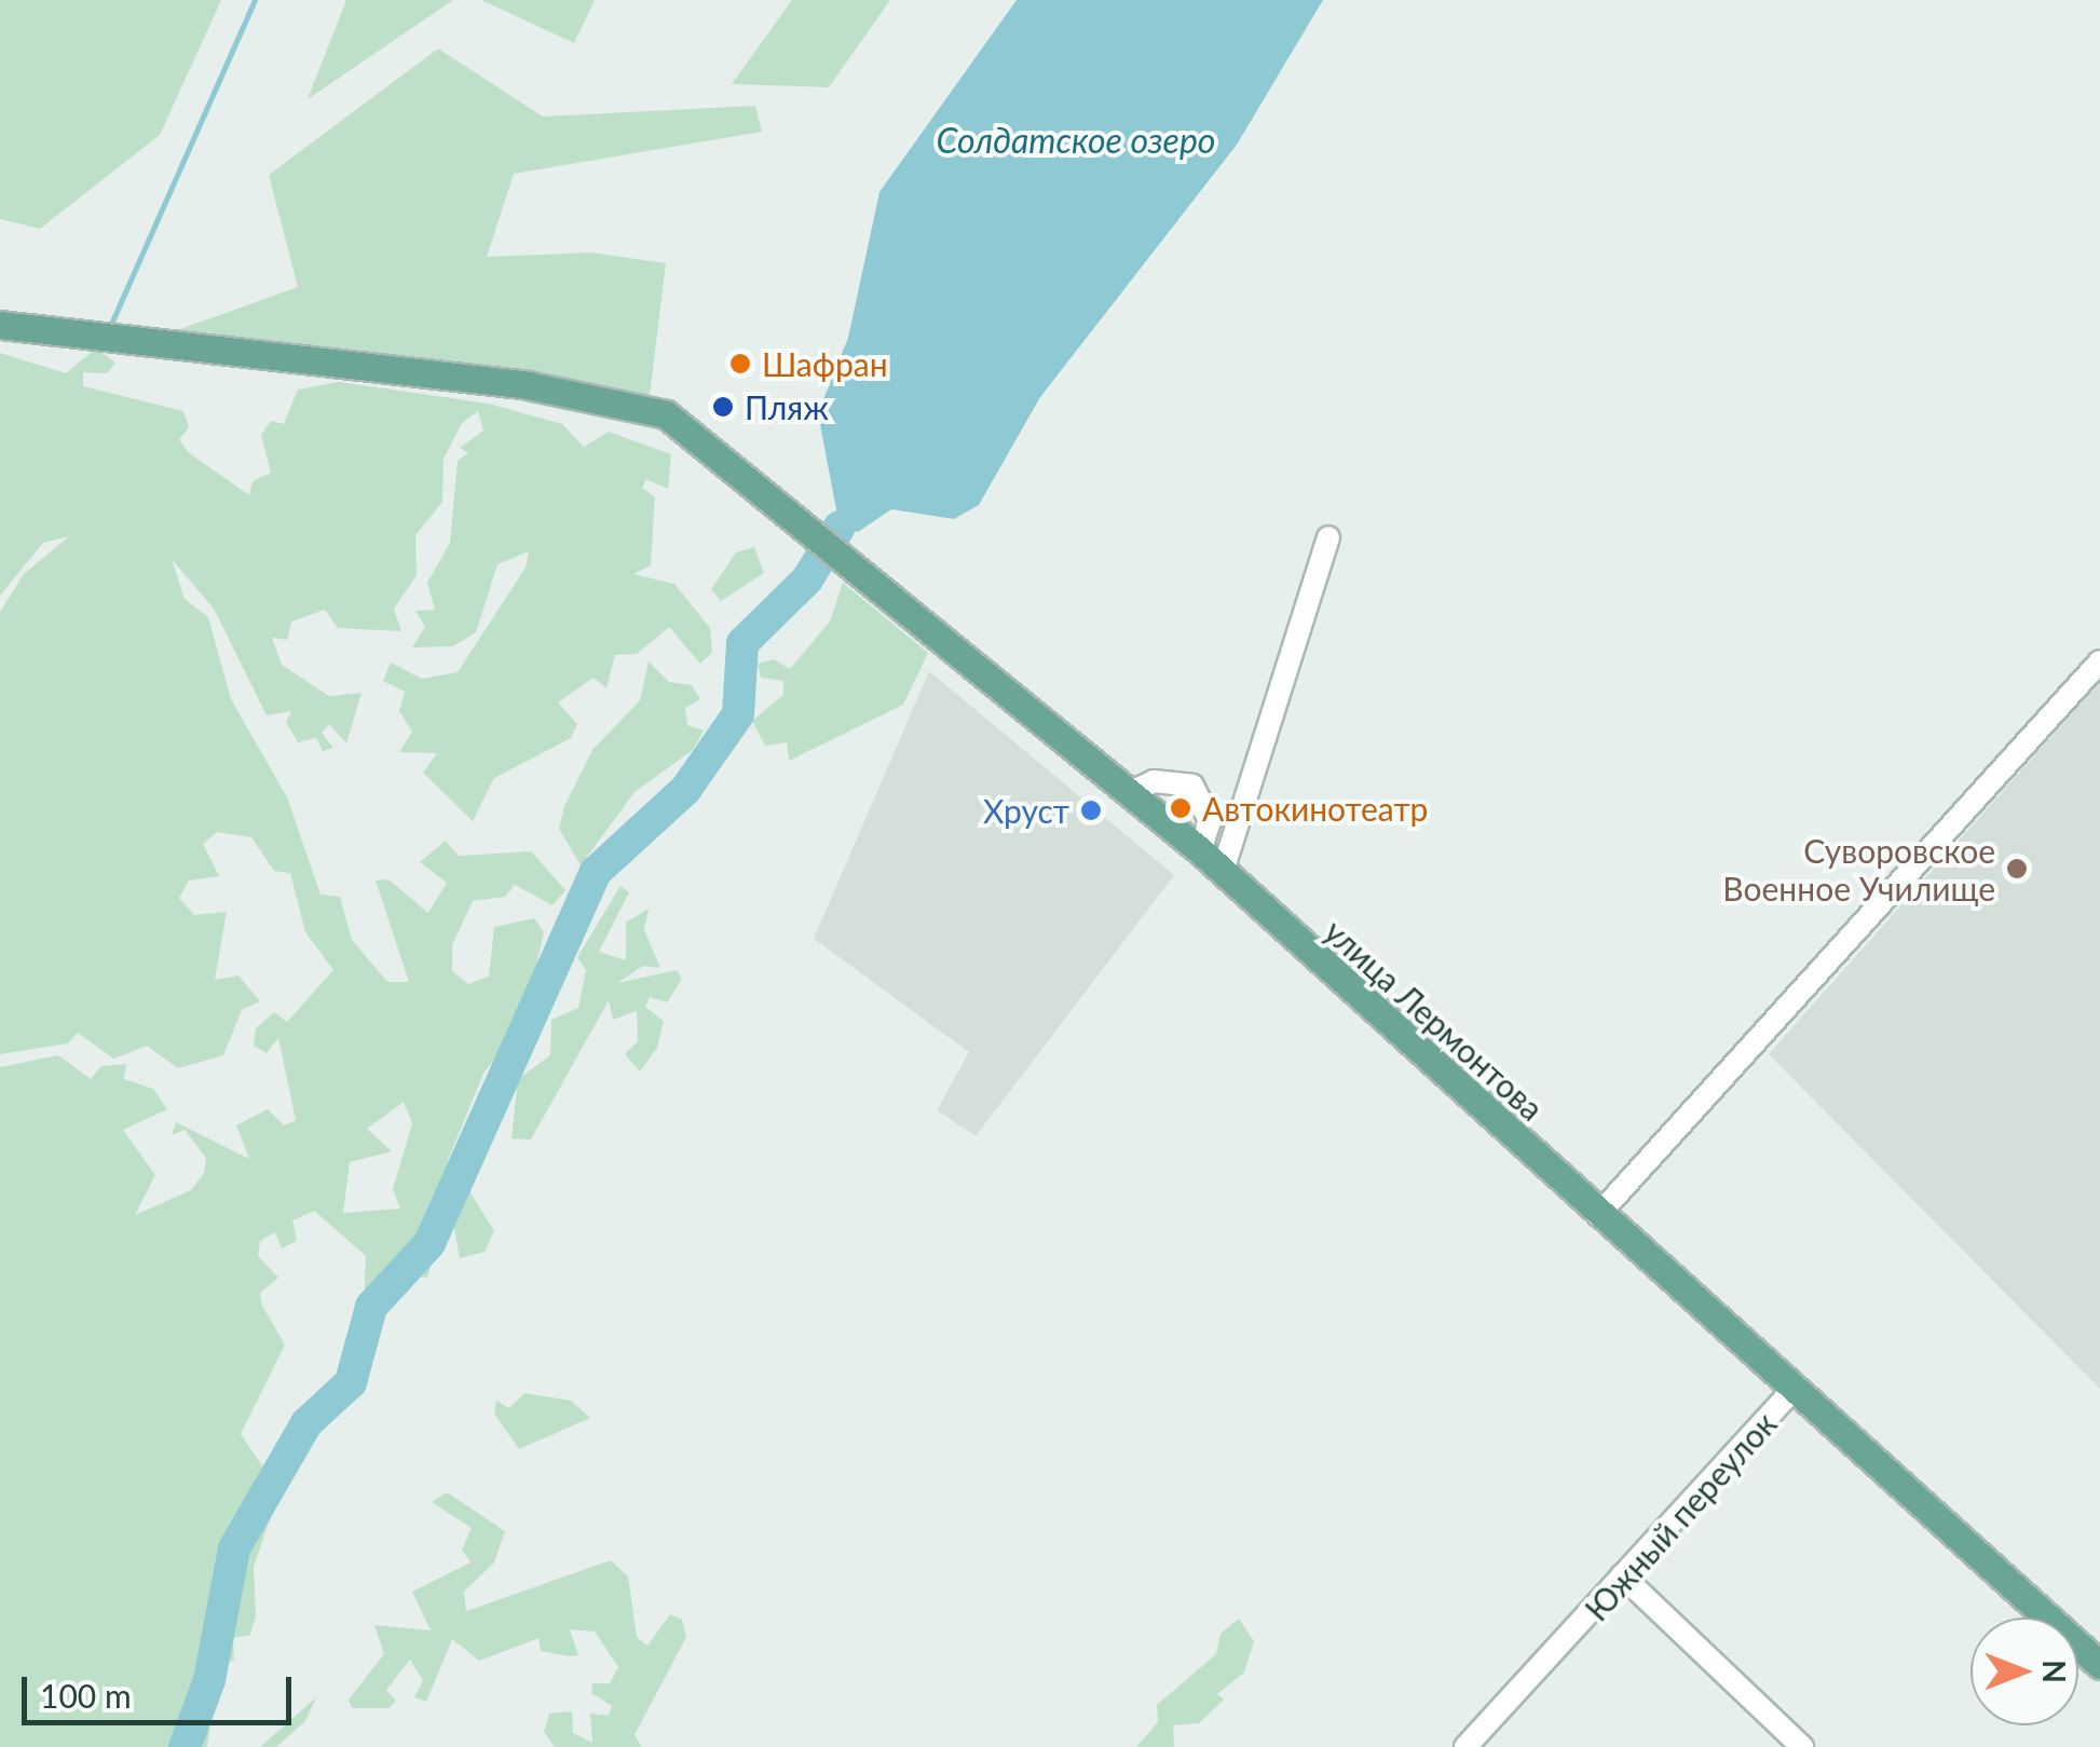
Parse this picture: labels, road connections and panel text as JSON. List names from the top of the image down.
{
  "streets": {
    "main road": ["улица Лермонтова"],
    "street": ["Южный переулок"]
  },
  "crossings": [
    ["улица Лермонтова", "Южный переулок"]
  ],
  "water": ["Солдатское озеро"],
  "places": [
    "Шафран",
    "Пляж",
    "Автокинотеатр",
    "Хруст",
    "Суворовское Военное Училище"
  ],
  "scale_bar": "100 m",
  "north": "right"
}
